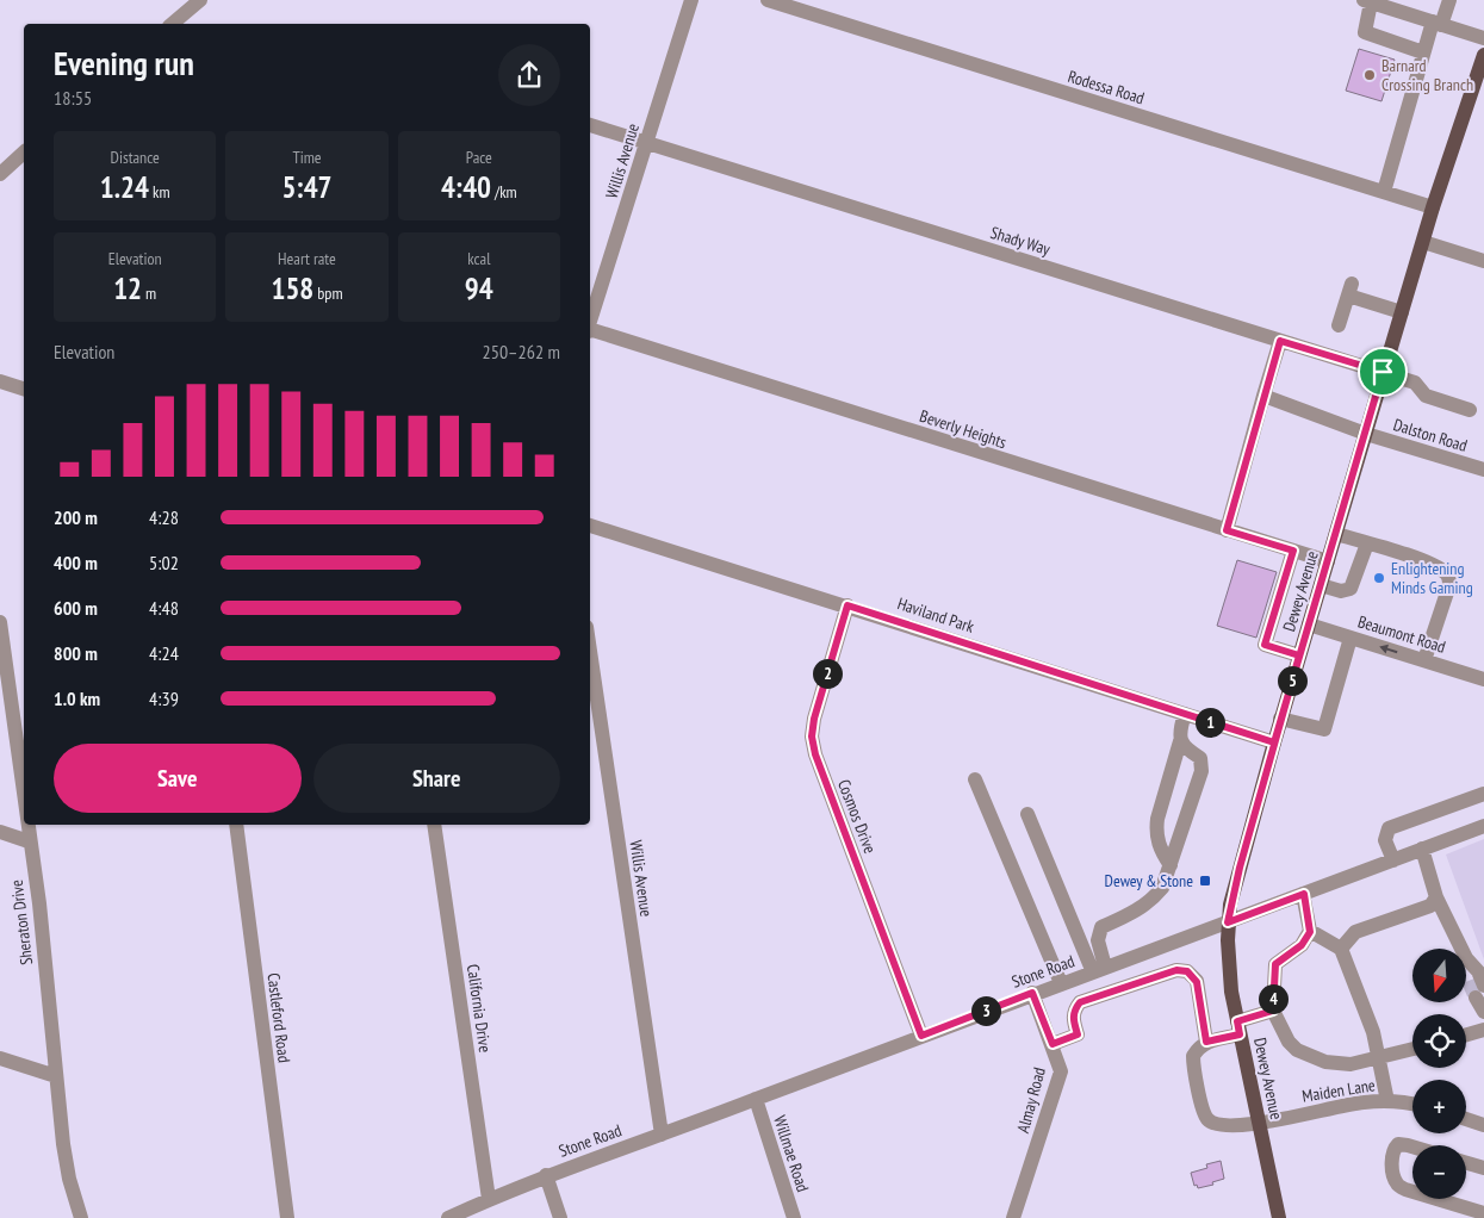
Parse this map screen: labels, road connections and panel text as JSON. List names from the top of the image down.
{
  "streets": {
    "main road": ["Dewey Avenue"],
    "street": [
      "Rodessa Road",
      "Willis Avenue",
      "Shady Way",
      "Beverly Heights",
      "Dalston Road",
      "Haviland Park",
      "Beaumont Road",
      "Cosmos Drive",
      "Sheraton Drive",
      "Stone Road",
      "California Drive",
      "Castleford Road",
      "Maiden Lane",
      "Almay Road",
      "Willmae Road"
    ]
  },
  "crossings": [
    ["Rodessa Road", "Dewey Avenue"],
    ["Willis Avenue", "Shady Way"],
    ["Willis Avenue", "Stone Road"],
    ["Shady Way", "Dewey Avenue"],
    ["Beverly Heights", "Dewey Avenue"],
    ["Dalston Road", "Dewey Avenue"],
    ["Dewey Avenue", "Haviland Park"],
    ["Dewey Avenue", "Beaumont Road"],
    ["Dewey Avenue", "Stone Road"],
    ["Dewey Avenue", "Maiden Lane"],
    ["Haviland Park", "Cosmos Drive"],
    ["Cosmos Drive", "Stone Road"],
    ["Stone Road", "California Drive"],
    ["Stone Road", "Almay Road"],
    ["Stone Road", "Willmae Road"]
  ],
  "one_way": ["Beaumont Road"],
  "places": {
    "other": ["Barnard Crossing Branch", "Enlightening Minds Gaming"],
    "transit": ["Dewey & Stone"]
  },
  "north": "bottom",
  "page": {
    "heading": ["Evening run", "18:55"],
    "stats": [
      ["Distance", "1.24 km"],
      ["Time", "5:47"],
      ["Pace", "4:40 /km"],
      ["Elevation", "12 m"],
      ["Heart rate", "158 bpm"],
      ["kcal", "94"]
    ],
    "chart": ["Elevation", "250–262 m"],
    "list": [
      {
        "name": "200 m",
        "note": "4:28"
      },
      {
        "name": "400 m",
        "note": "5:02"
      },
      {
        "name": "600 m",
        "note": "4:48"
      },
      {
        "name": "800 m",
        "note": "4:24"
      },
      {
        "name": "1.0 km",
        "note": "4:39"
      }
    ],
    "pins": [
      "2",
      "5",
      "1",
      "4",
      "3"
    ],
    "buttons": ["Save", "Share"],
    "map_buttons": ["+", "−"]
  }
}
